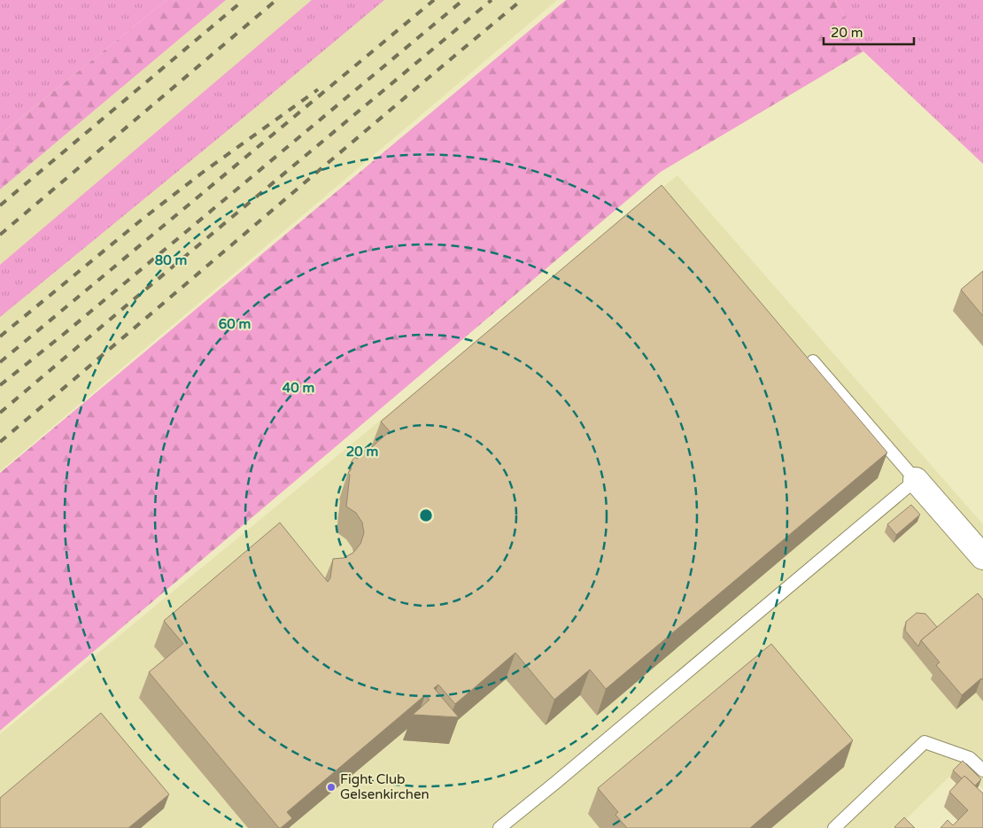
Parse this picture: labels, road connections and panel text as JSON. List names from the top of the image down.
{
  "places": ["Fight Club Gelsenkirchen"],
  "scale_bar": "20 m",
  "rings": [
    "80 m",
    "60 m",
    "40 m",
    "20 m"
  ]
}
